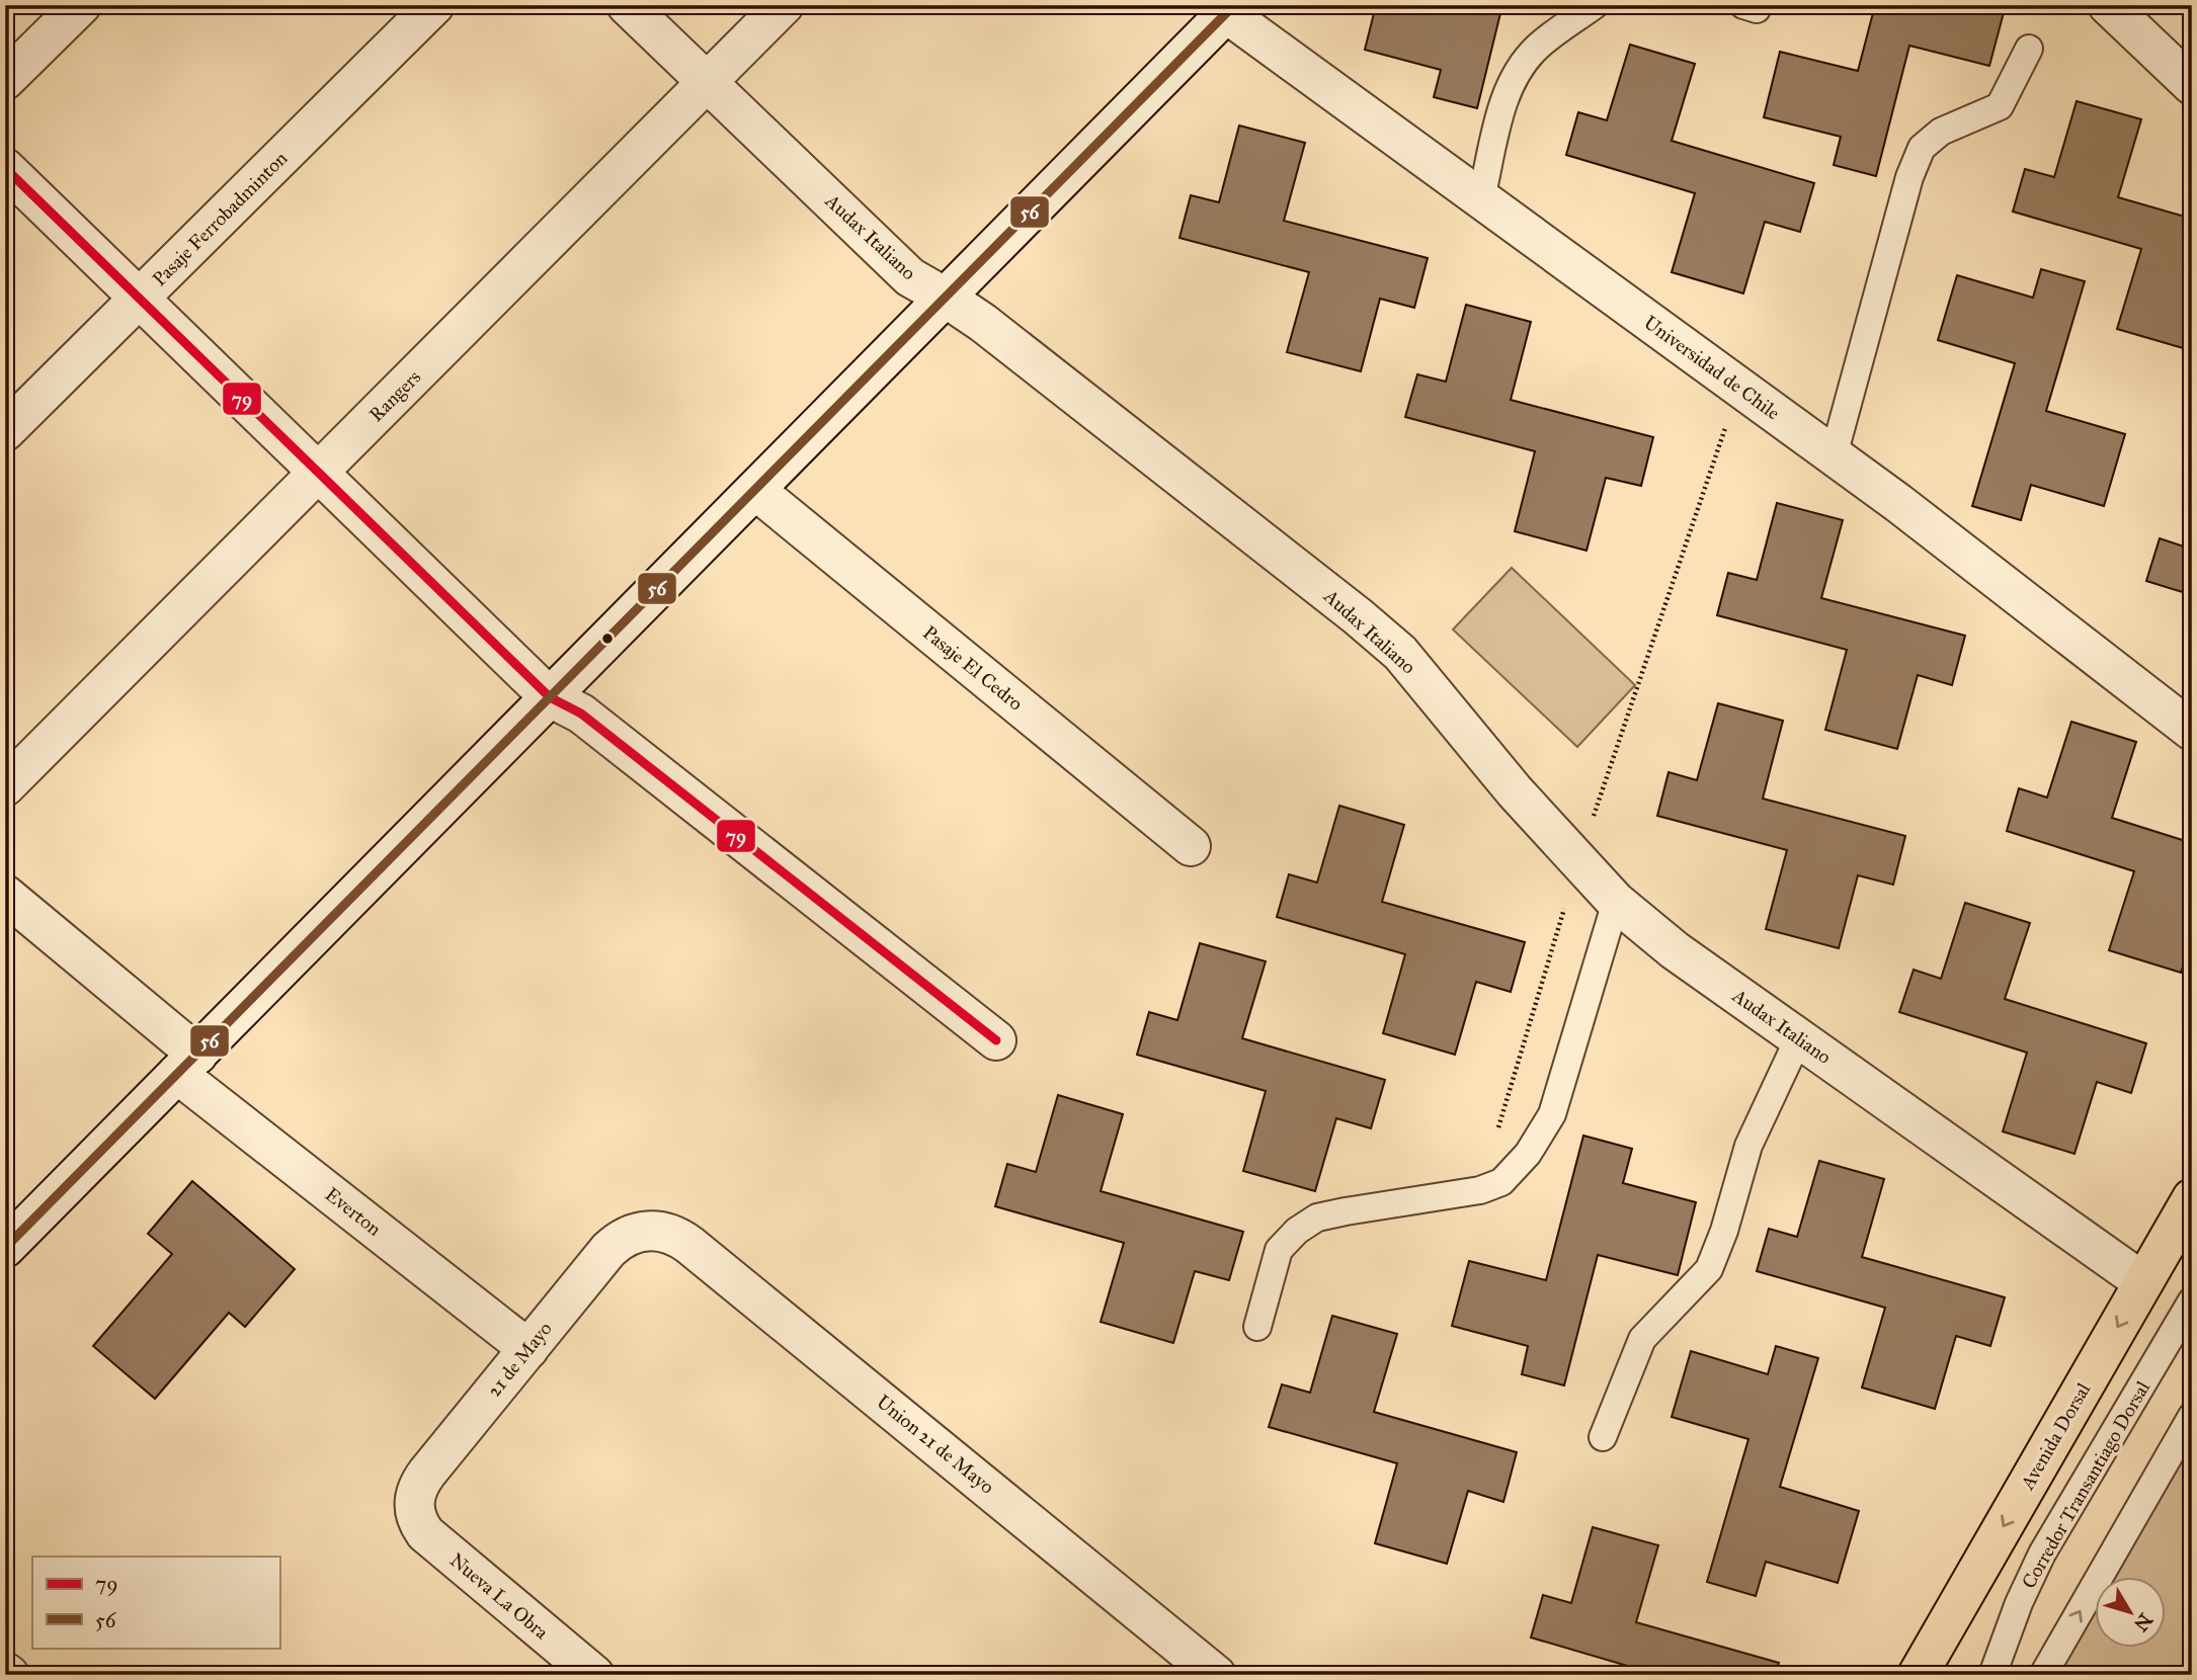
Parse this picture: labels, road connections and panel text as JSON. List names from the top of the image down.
{
  "streets": {
    "main road": ["Avenida Dorsal"],
    "street": [
      "Pasaje Ferrobadminton",
      "Audax Italiano",
      "Universidad de Chile",
      "Rangers",
      "Pasaje El Cedro",
      "Everton",
      "21 de Mayo",
      "Union 21 de Mayo",
      "Nueva La Obra"
    ],
    "lane": ["Corredor Transantiago Dorsal"]
  },
  "crossings": [
    ["Audax Italiano", "Rangers"],
    ["Audax Italiano", "Avenida Dorsal"],
    ["Everton", "21 de Mayo"],
    ["21 de Mayo", "Union 21 de Mayo"],
    ["21 de Mayo", "Nueva La Obra"]
  ],
  "one_way": ["Avenida Dorsal"],
  "lines": ["transit line 56", "transit line 79"],
  "legend": ["79", "56"],
  "north": "bottom right"
}
